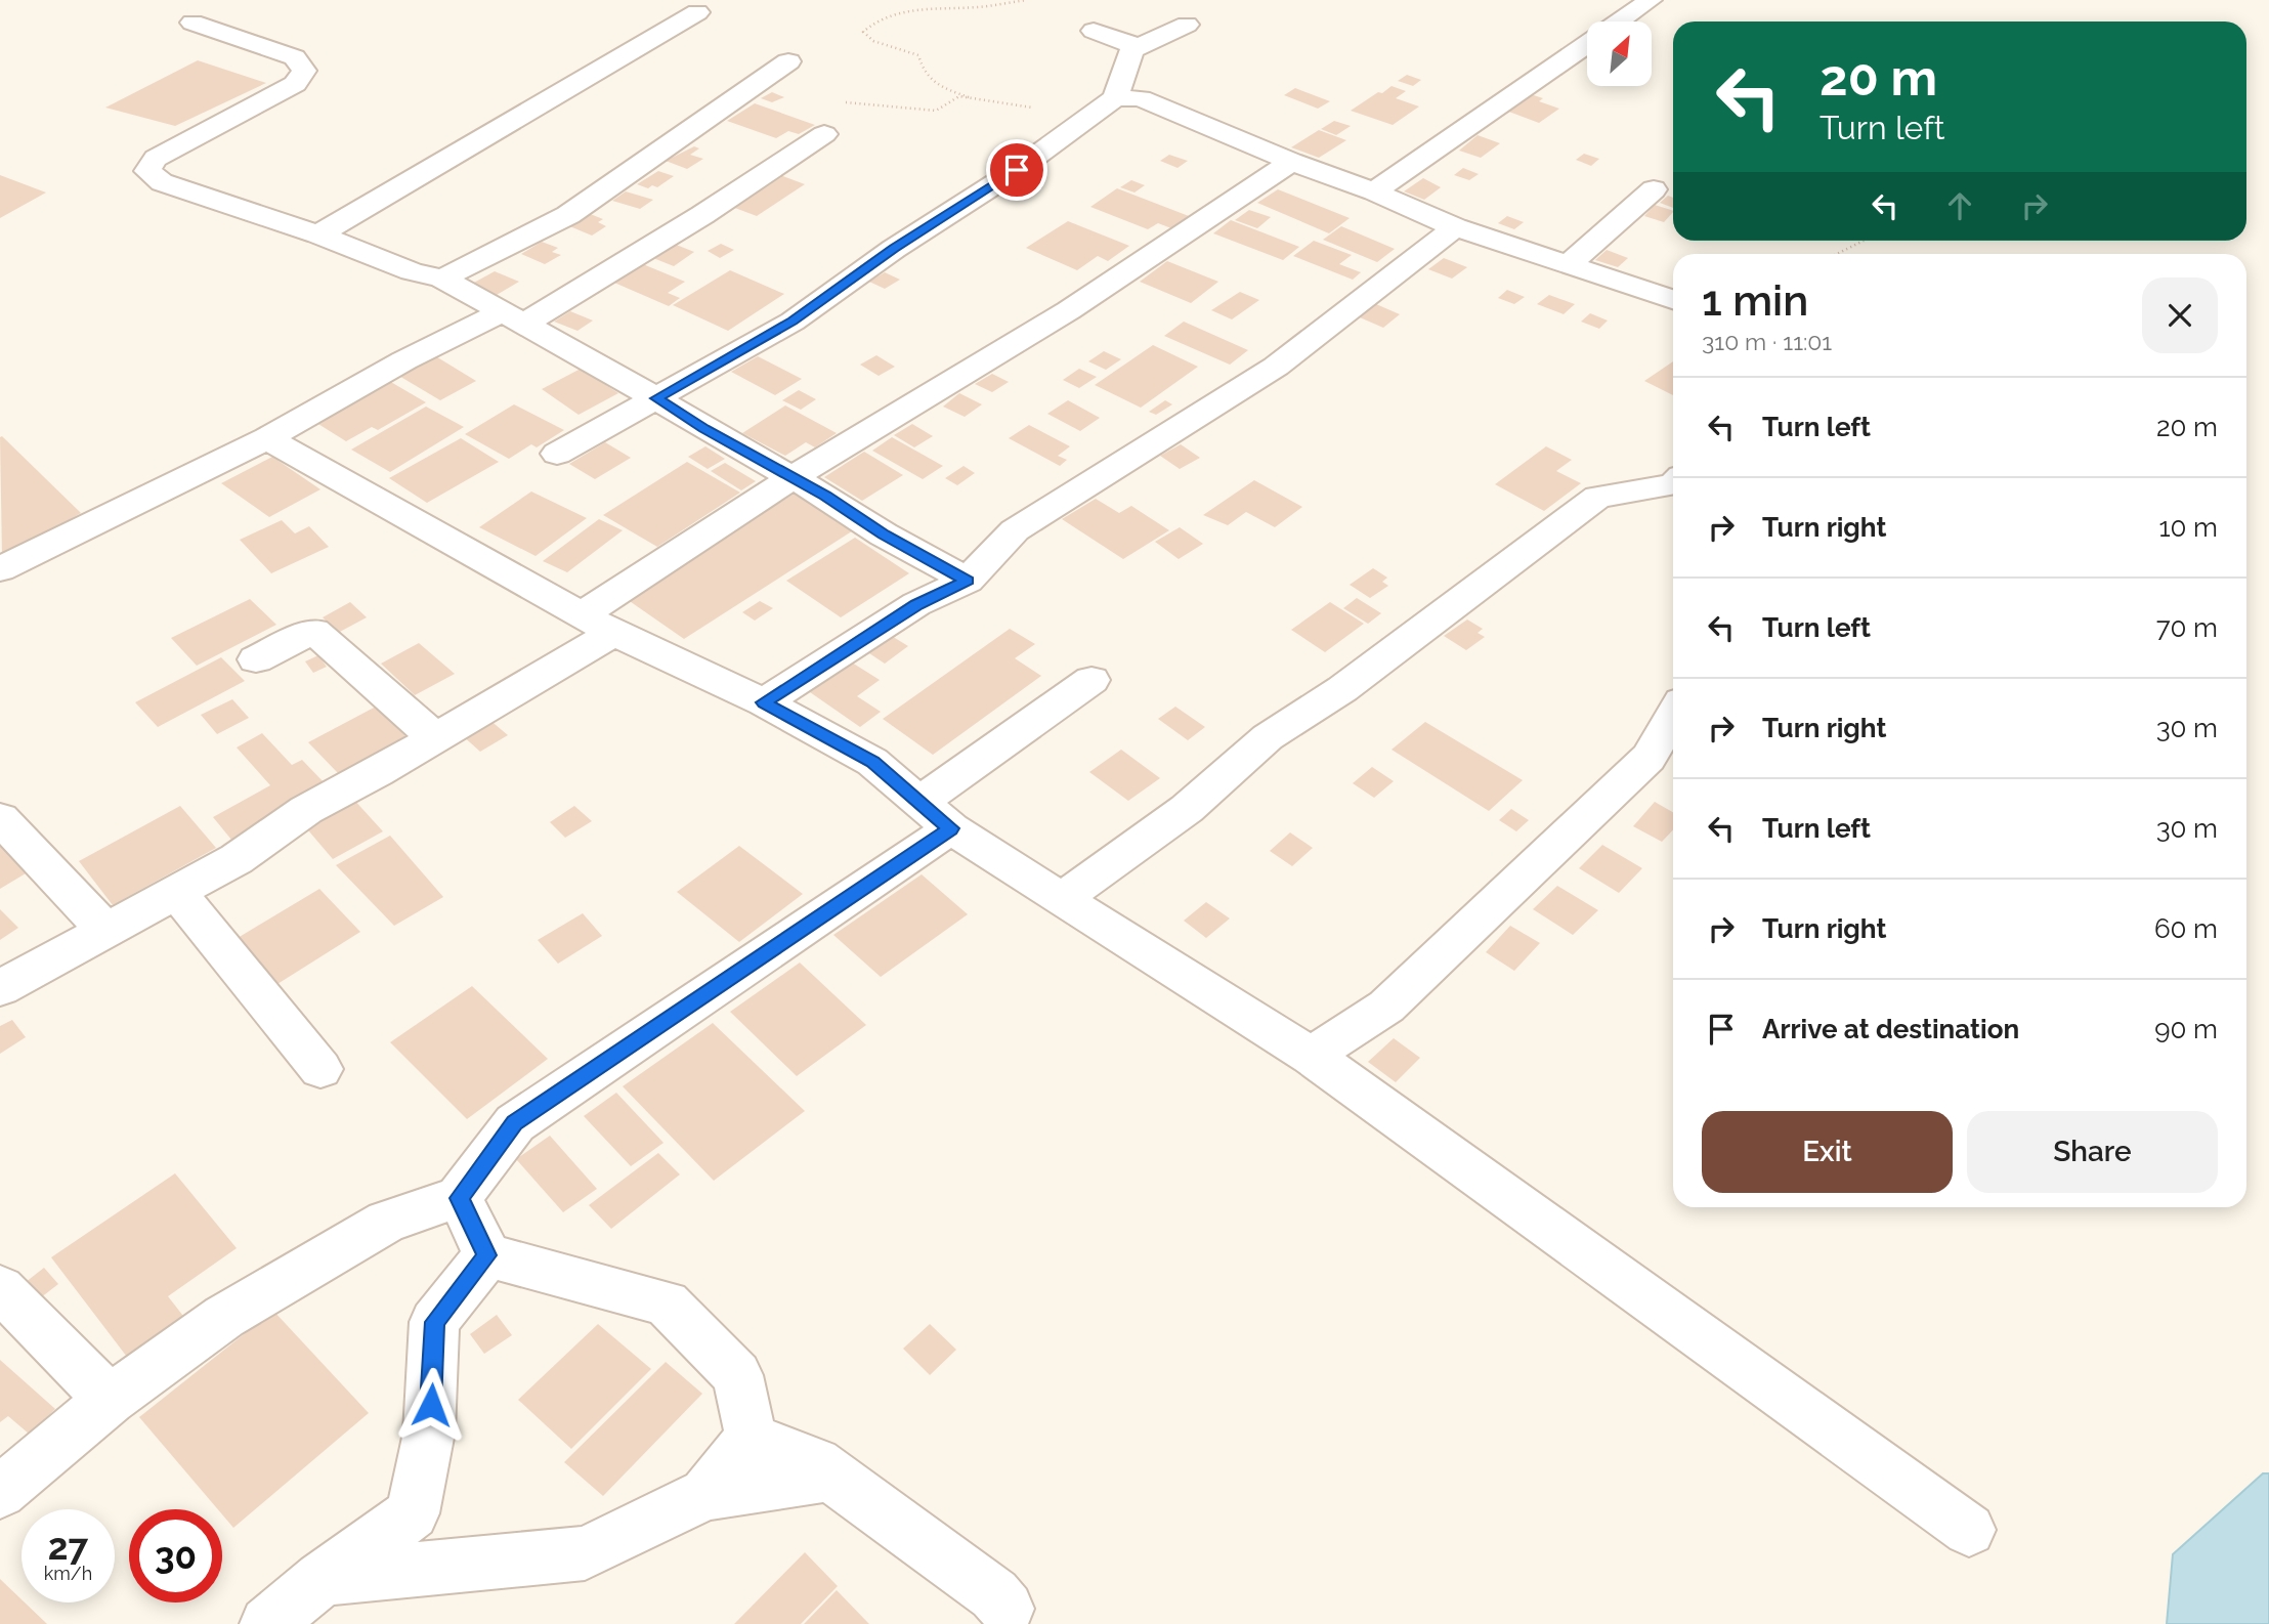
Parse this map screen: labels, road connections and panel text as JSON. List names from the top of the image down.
{
  "north": "top right",
  "page": {
    "turn": ["20 m", "Turn left"],
    "heading": ["1 min", "310 m · 11:01"],
    "list": [
      {
        "name": "Turn left",
        "value": "20 m"
      },
      {
        "name": "Turn right",
        "value": "10 m"
      },
      {
        "name": "Turn left",
        "value": "70 m"
      },
      {
        "name": "Turn right",
        "value": "30 m"
      },
      {
        "name": "Turn left",
        "value": "30 m"
      },
      {
        "name": "Turn right",
        "value": "60 m"
      },
      {
        "name": "Arrive at destination",
        "value": "90 m"
      }
    ],
    "buttons": ["Exit", "Share"],
    "speed": "27 km/h",
    "limit": "30"
  }
}
